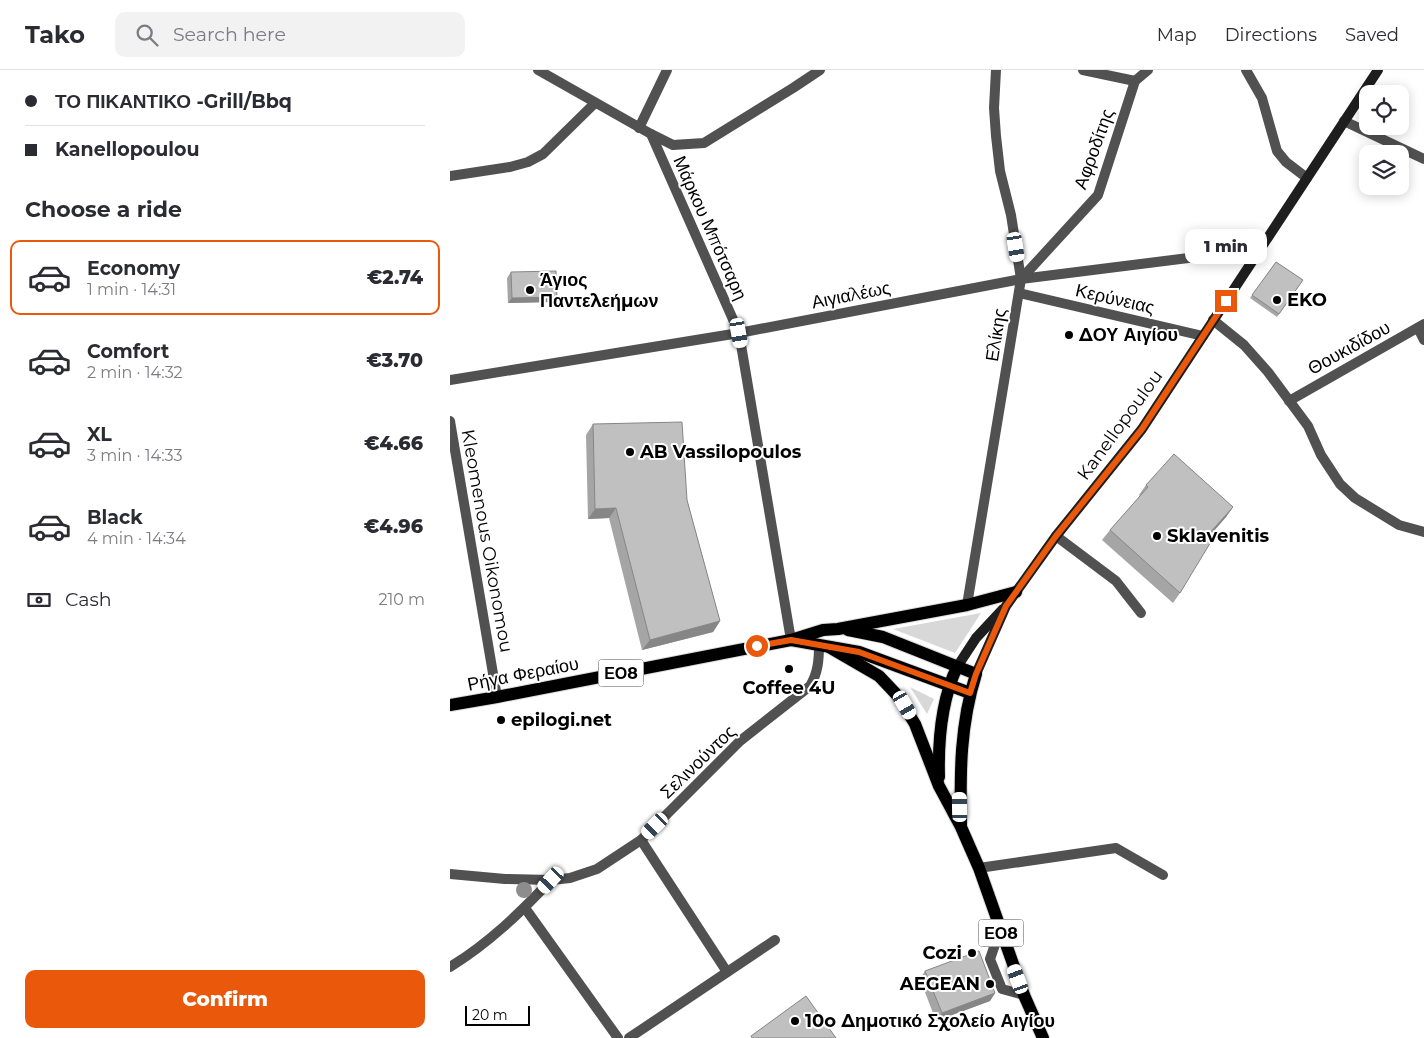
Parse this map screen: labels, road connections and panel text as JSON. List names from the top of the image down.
{
  "streets": {
    "main road": ["Kanellopoulou", "ΕΟ8", "Ρήγα Φεραίου"],
    "street": [
      "Αφροδίτης",
      "Μάρκου Μπότσαρη",
      "Αιγιαλέως",
      "Κερύνειας",
      "Ελίκης",
      "Θουκιδίδου",
      "Kleomenous Oikonomou",
      "Σελινούντος"
    ]
  },
  "crossings": [
    ["Αφροδίτης", "Αιγιαλέως"],
    ["Αφροδίτης", "Ελίκης"],
    ["Μάρκου Μπότσαρη", "Αιγιαλέως"],
    ["Μάρκου Μπότσαρη", "ΕΟ8"],
    ["Μάρκου Μπότσαρη", "Ρήγα Φεραίου"],
    ["Αιγιαλέως", "Ελίκης"],
    ["Αιγιαλέως", "Kanellopoulou"],
    ["Κερύνειας", "Ελίκης"],
    ["Κερύνειας", "Kanellopoulou"],
    ["Ελίκης", "Ρήγα Φεραίου"],
    ["Kanellopoulou", "ΕΟ8"],
    ["Kanellopoulou", "Ρήγα Φεραίου"],
    ["Kleomenous Oikonomou", "Ρήγα Φεραίου"],
    ["ΕΟ8", "Ρήγα Φεραίου"],
    ["ΕΟ8", "Σελινούντος"]
  ],
  "places": [
    "Άγιος Παντελεήμων",
    "EKO",
    "ΔΟΥ Αιγίου",
    "AB Vassilopoulos",
    "Sklavenitis",
    "Coffee 4U",
    "epilogi.net",
    "Cozi",
    "AEGEAN",
    "10o Δημοτικό Σχολείο Αιγίου"
  ],
  "scale_bar": "20 m",
  "page": {
    "header": "Tako",
    "search": "Search here",
    "nav": ["Map", "Directions", "Saved"],
    "banner": ["ΤΟ ΠΙΚΑΝΤΙΚΟ -Grill/Bbq", "Kanellopoulou"],
    "heading": "Choose a ride",
    "bubble": "1 min",
    "list": [
      {
        "name": "Economy",
        "note": "1 min · 14:31",
        "value": "€2.74"
      },
      {
        "name": "Comfort",
        "note": "2 min · 14:32",
        "value": "€3.70"
      },
      {
        "name": "XL",
        "note": "3 min · 14:33",
        "value": "€4.66"
      },
      {
        "name": "Black",
        "note": "4 min · 14:34",
        "value": "€4.96"
      }
    ],
    "pay": ["Cash", "210 m"],
    "buttons": "Confirm",
    "scale": "20 m"
  }
}
